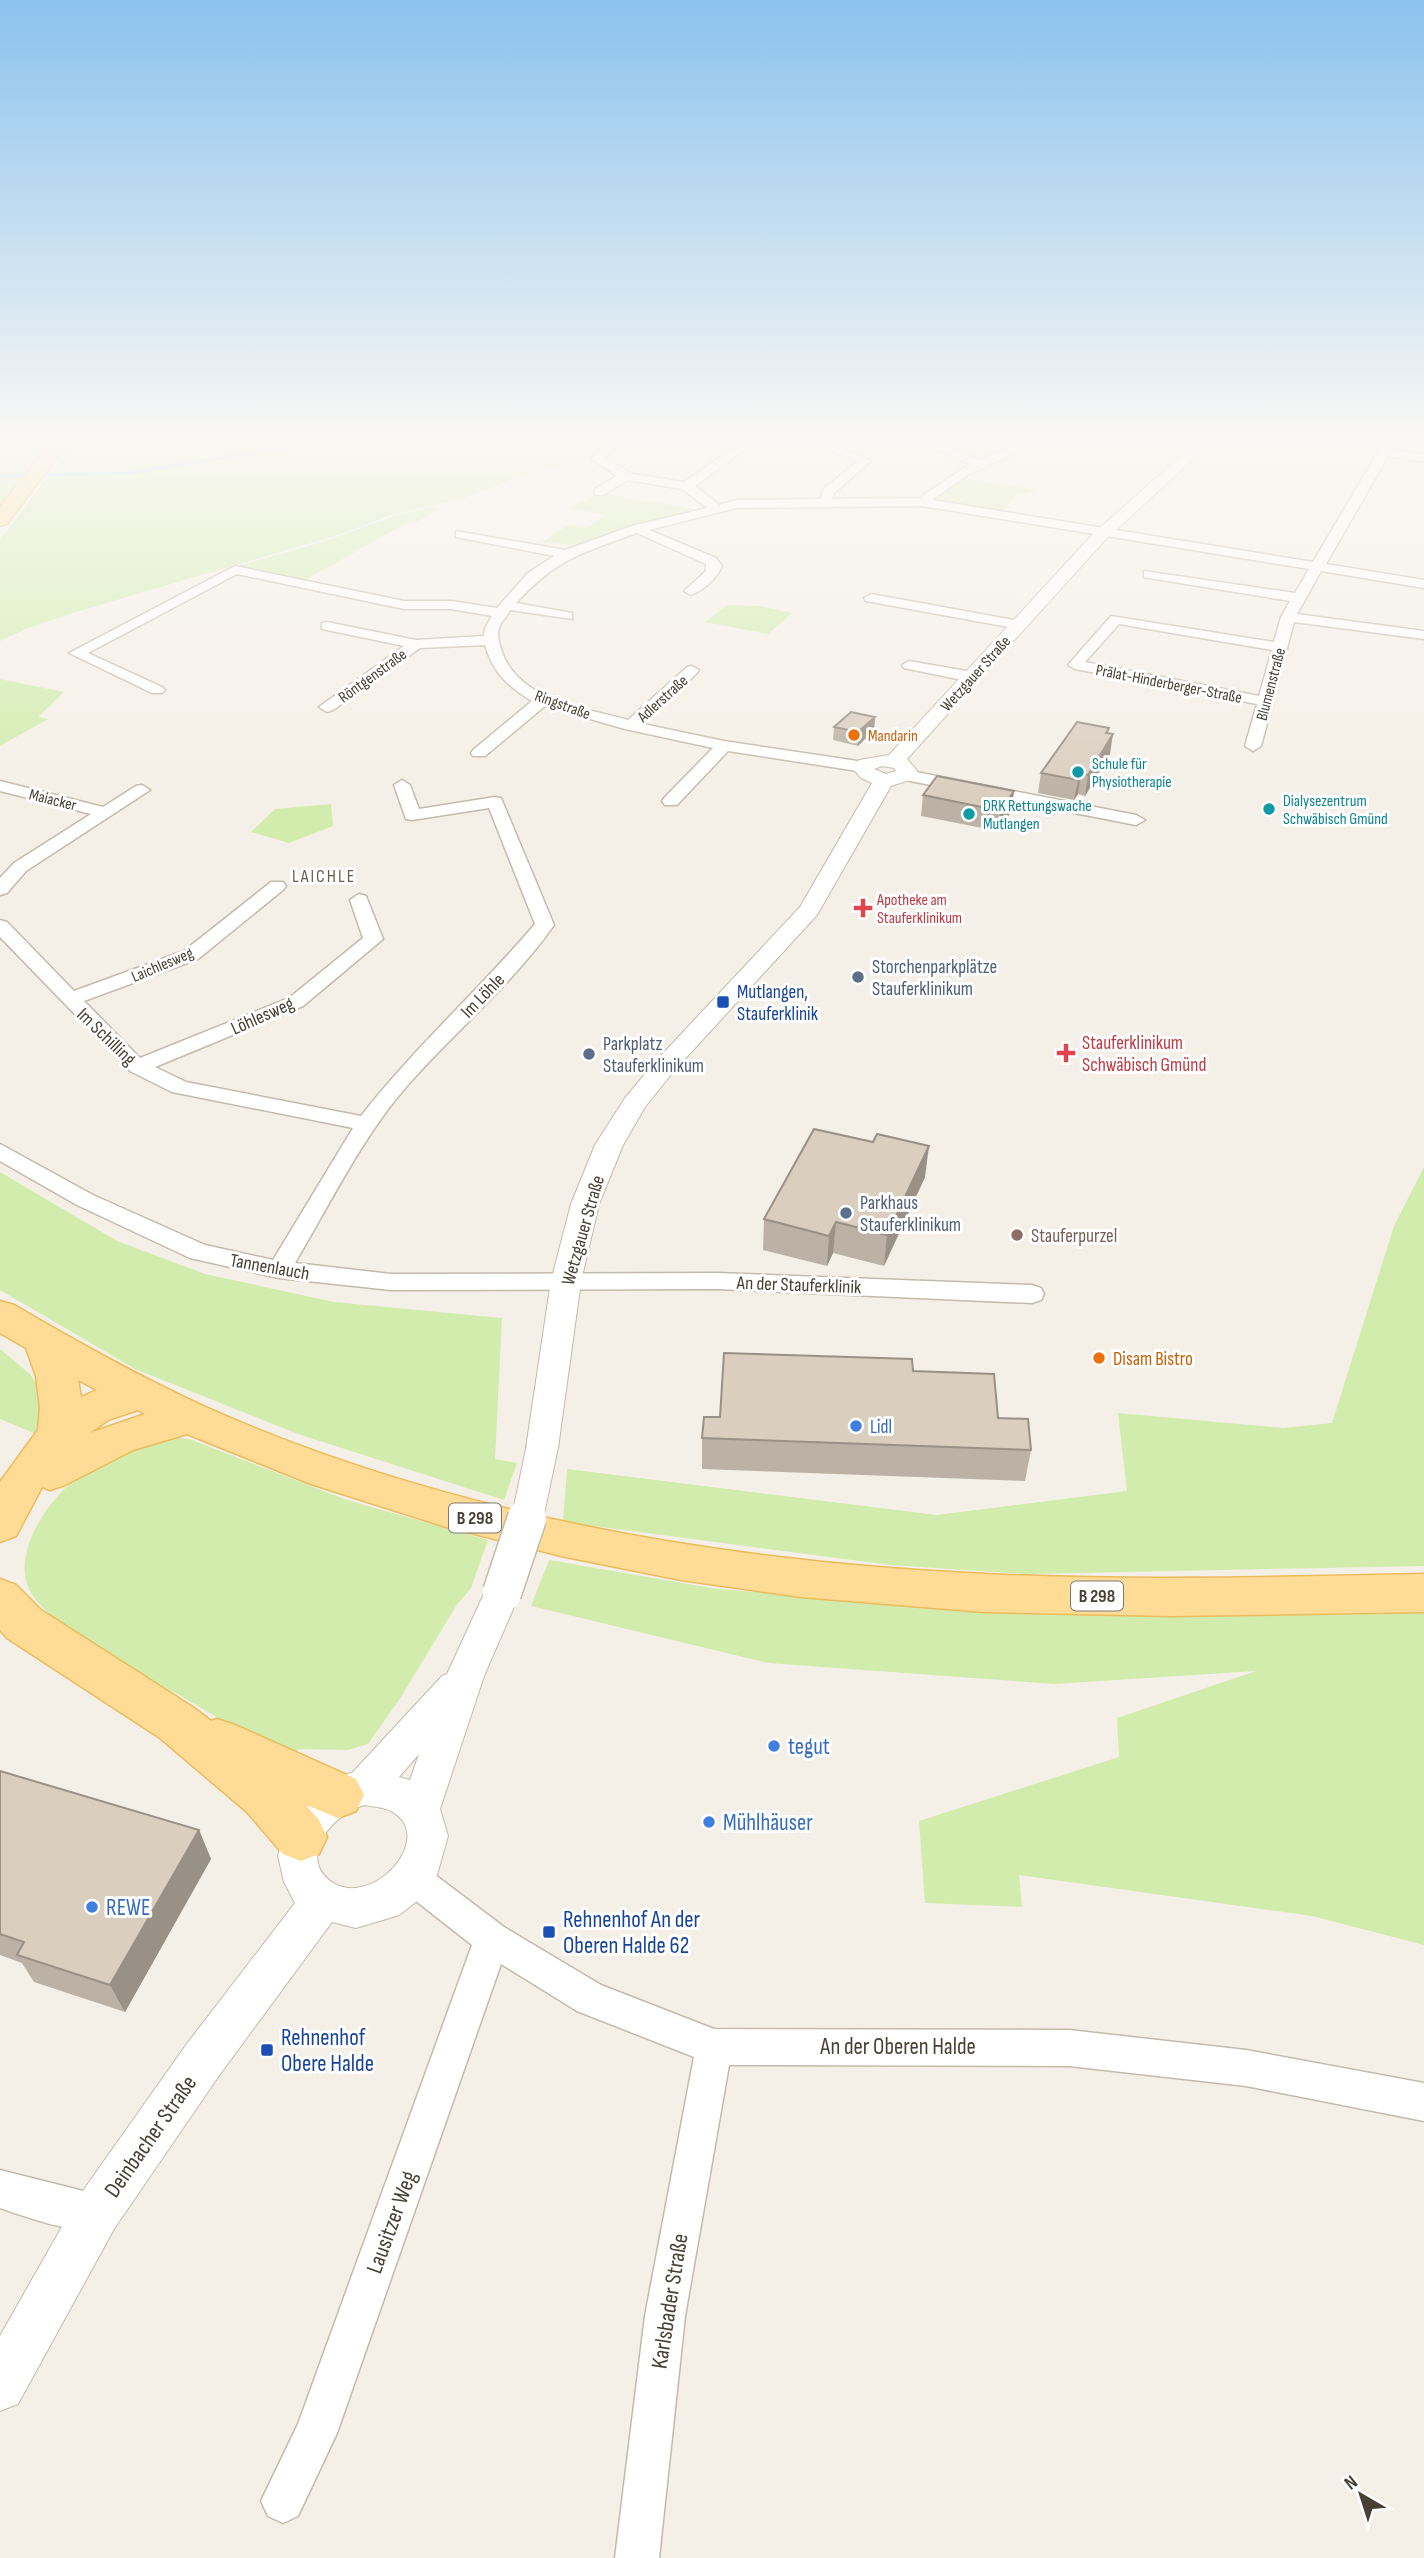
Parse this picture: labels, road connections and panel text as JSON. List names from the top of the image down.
{
  "streets": {
    "main road": ["B 298"],
    "street": [
      "Wetzgauer Straße",
      "Röntgenstraße",
      "Prälat-Hinderberger-Straße",
      "Blumenstraße",
      "Adlerstraße",
      "Ringstraße",
      "Maiacker",
      "Laichlesweg",
      "Im Löhle",
      "Löhlesweg",
      "Im Schilling",
      "Tannenlauch",
      "An der Stauferklinik",
      "An der Oberen Halde",
      "Deinbacher Straße",
      "Lausitzer Weg",
      "Karlsbader Straße"
    ]
  },
  "crossings": [
    ["Wetzgauer Straße", "Tannenlauch"],
    ["Wetzgauer Straße", "An der Stauferklinik"],
    ["Wetzgauer Straße", "An der Oberen Halde"],
    ["Wetzgauer Straße", "Deinbacher Straße"],
    ["Prälat-Hinderberger-Straße", "Blumenstraße"],
    ["Adlerstraße", "Ringstraße"],
    ["Laichlesweg", "Im Schilling"],
    ["Im Löhle", "Im Schilling"],
    ["Im Löhle", "Tannenlauch"],
    ["Löhlesweg", "Im Schilling"],
    ["Tannenlauch", "An der Stauferklinik"],
    ["An der Oberen Halde", "Deinbacher Straße"],
    ["An der Oberen Halde", "Lausitzer Weg"],
    ["An der Oberen Halde", "Karlsbader Straße"]
  ],
  "districts": ["LAICHLE"],
  "places": {
    "other": [
      "Mandarin",
      "Schule für Physiotherapie",
      "Dialysezentrum Schwäbisch Gmünd",
      "DRK Rettungswache Mutlangen",
      "Storchenparkplätze Stauferklinikum",
      "Parkplatz Stauferklinikum",
      "Parkhaus Stauferklinikum",
      "Stauferpurzel",
      "Disam Bistro",
      "Lidl",
      "tegut",
      "Mühlhäuser",
      "REWE"
    ],
    "health": ["Apotheke am Stauferklinikum", "Stauferklinikum Schwäbisch Gmünd"],
    "transit": ["Mutlangen, Stauferklinik", "Rehnenhof An der Oberen Halde 62", "Rehnenhof Obere Halde"]
  },
  "north": "top left"
}
